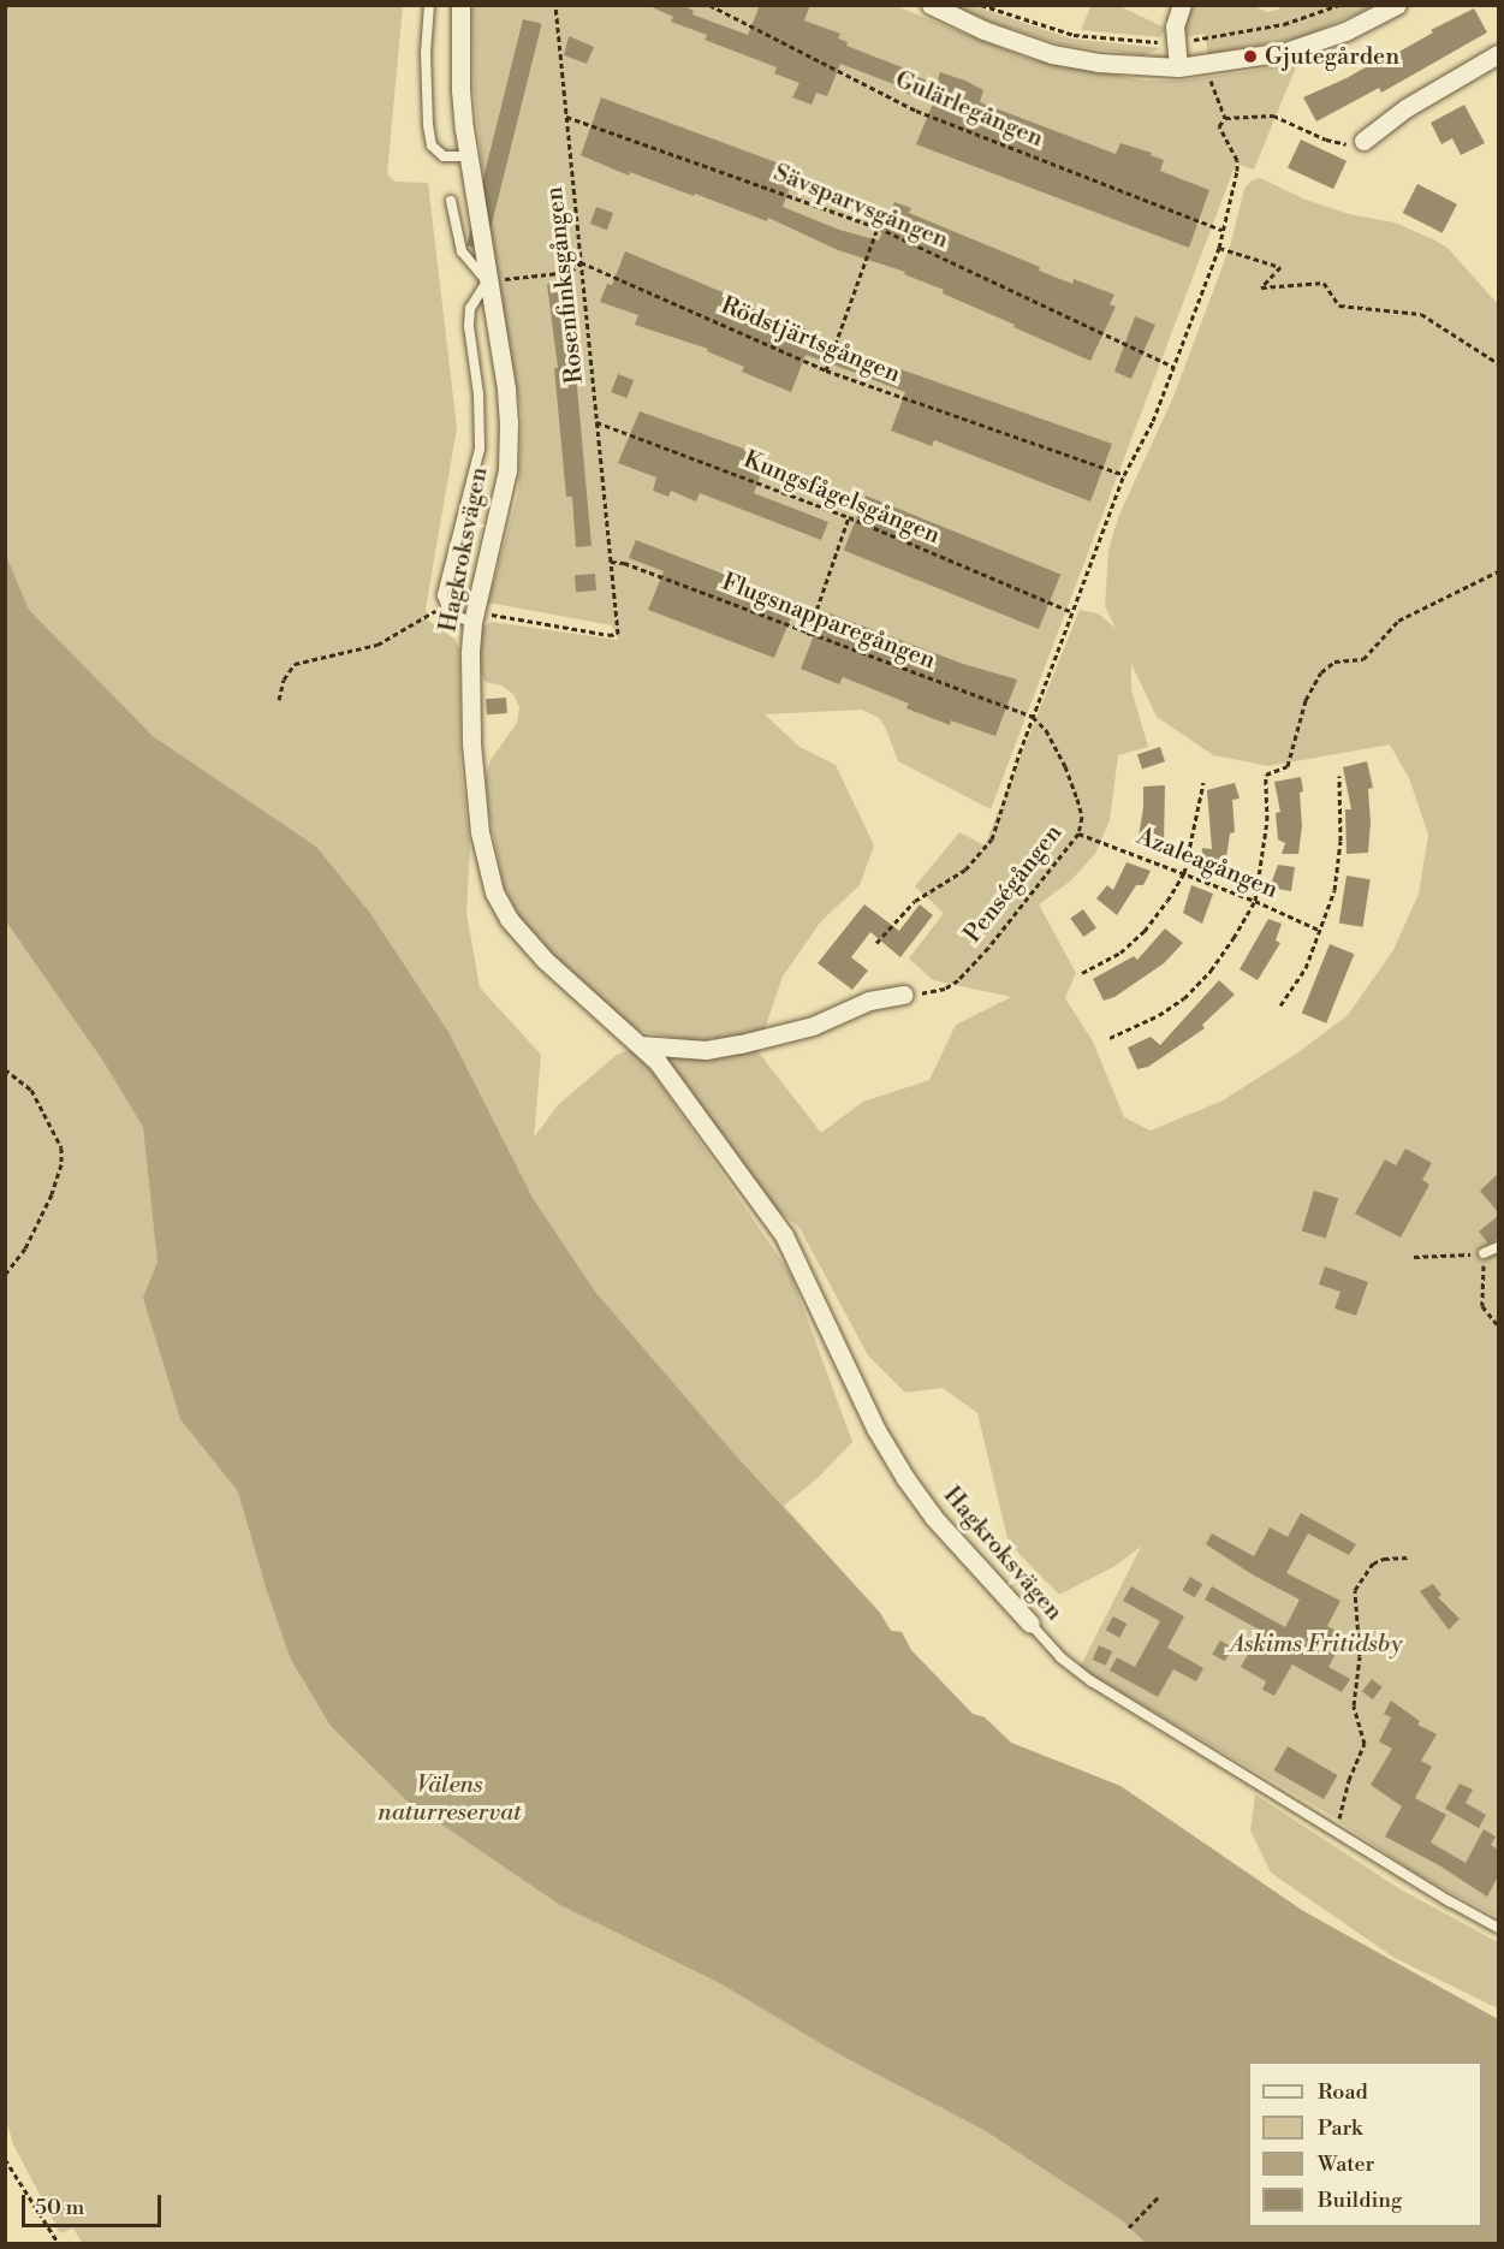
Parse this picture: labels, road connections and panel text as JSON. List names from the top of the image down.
{
  "streets": {
    "street": ["Hagkroksvägen"],
    "path": [
      "Gulärlegången",
      "Sävsparvsgången",
      "Rosenfinksgången",
      "Rödstjärtsgången",
      "Kungsfågelsgången",
      "Flugsnapparegången",
      "Azaleagången",
      "Penségången"
    ]
  },
  "crossings": [
    ["Sävsparvsgången", "Rosenfinksgången"],
    ["Rosenfinksgången", "Rödstjärtsgången"],
    ["Rosenfinksgången", "Kungsfågelsgången"],
    ["Rosenfinksgången", "Hagkroksvägen"],
    ["Rosenfinksgången", "Flugsnapparegången"],
    ["Flugsnapparegången", "Penségången"],
    ["Azaleagången", "Penségången"]
  ],
  "parks": ["Askims Fritidsby", "Välens naturreservat"],
  "places": ["Gjutegården"],
  "legend": [
    "Road",
    "Park",
    "Water",
    "Building"
  ],
  "scale_bar": "50 m"
}
